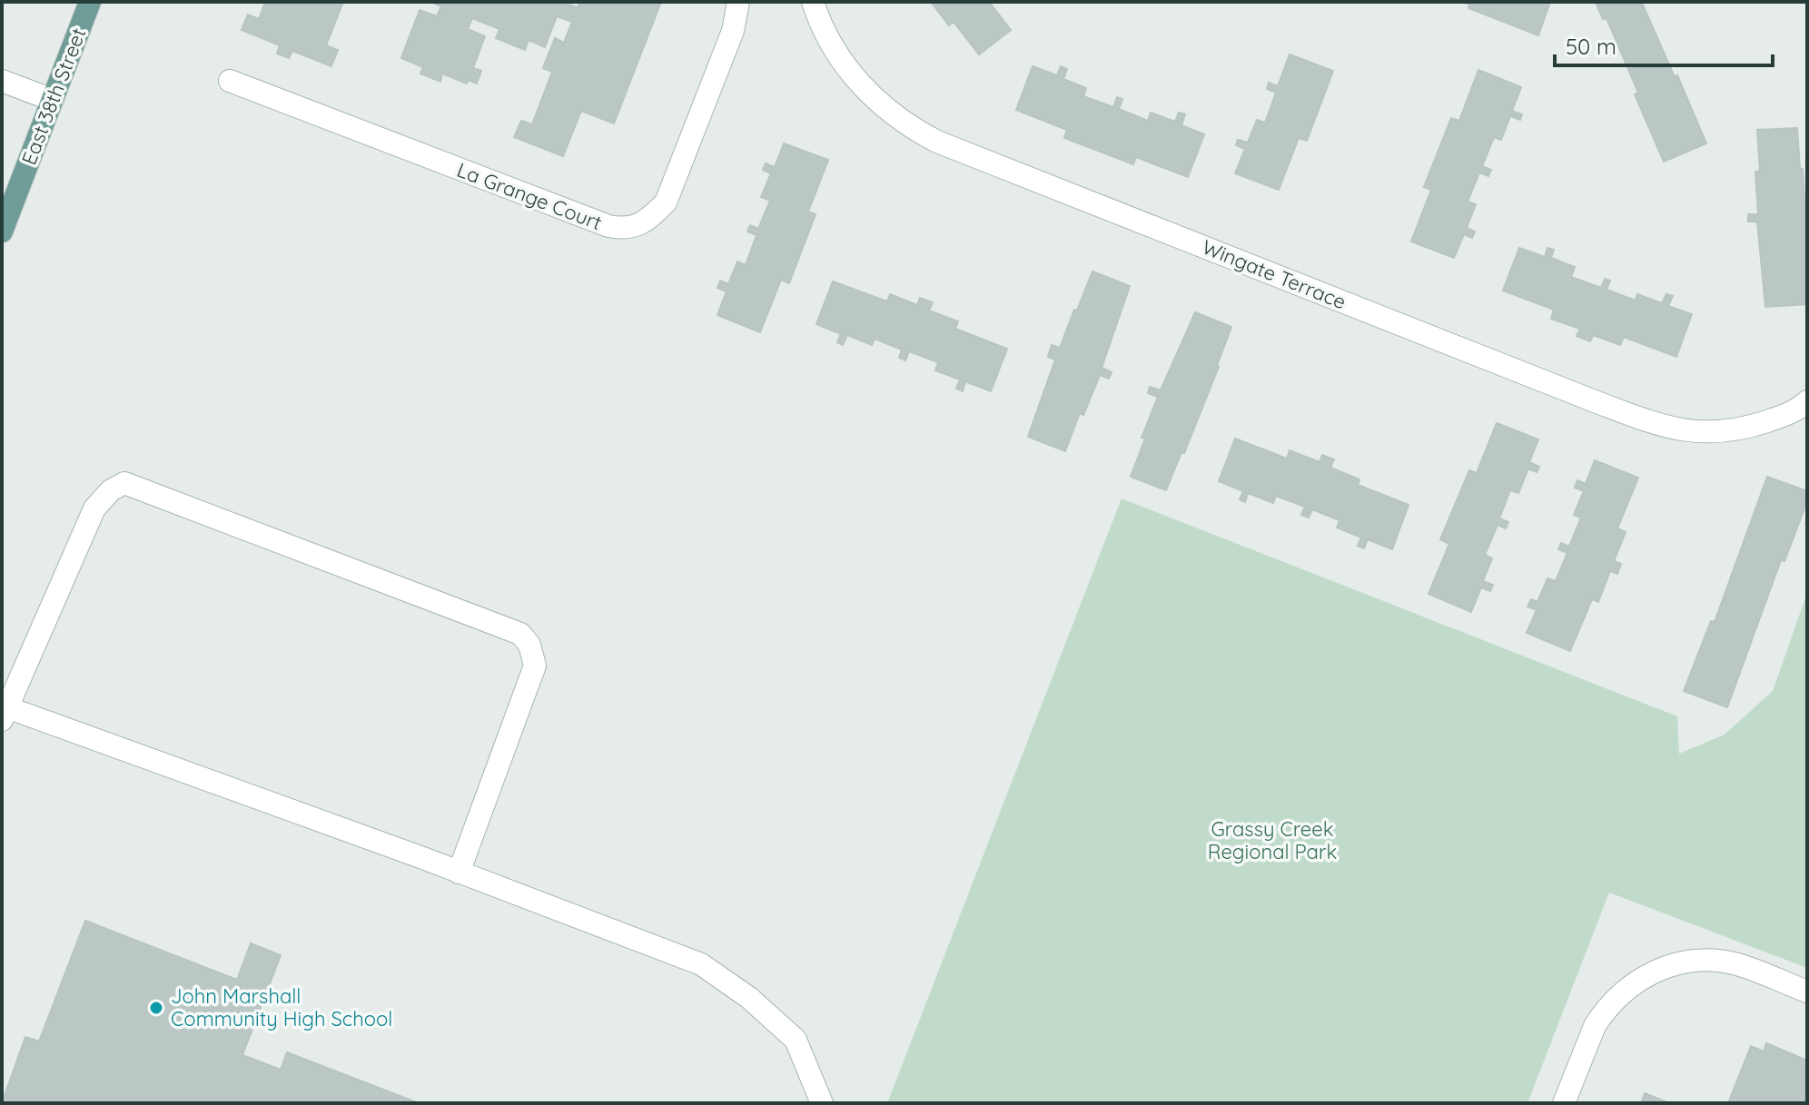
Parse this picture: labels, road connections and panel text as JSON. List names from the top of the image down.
{
  "streets": {
    "main road": ["East 38th Street"],
    "street": ["La Grange Court", "Wingate Terrace"]
  },
  "parks": ["Grassy Creek Regional Park"],
  "places": ["John Marshall Community High School"],
  "scale_bar": "50 m"
}
